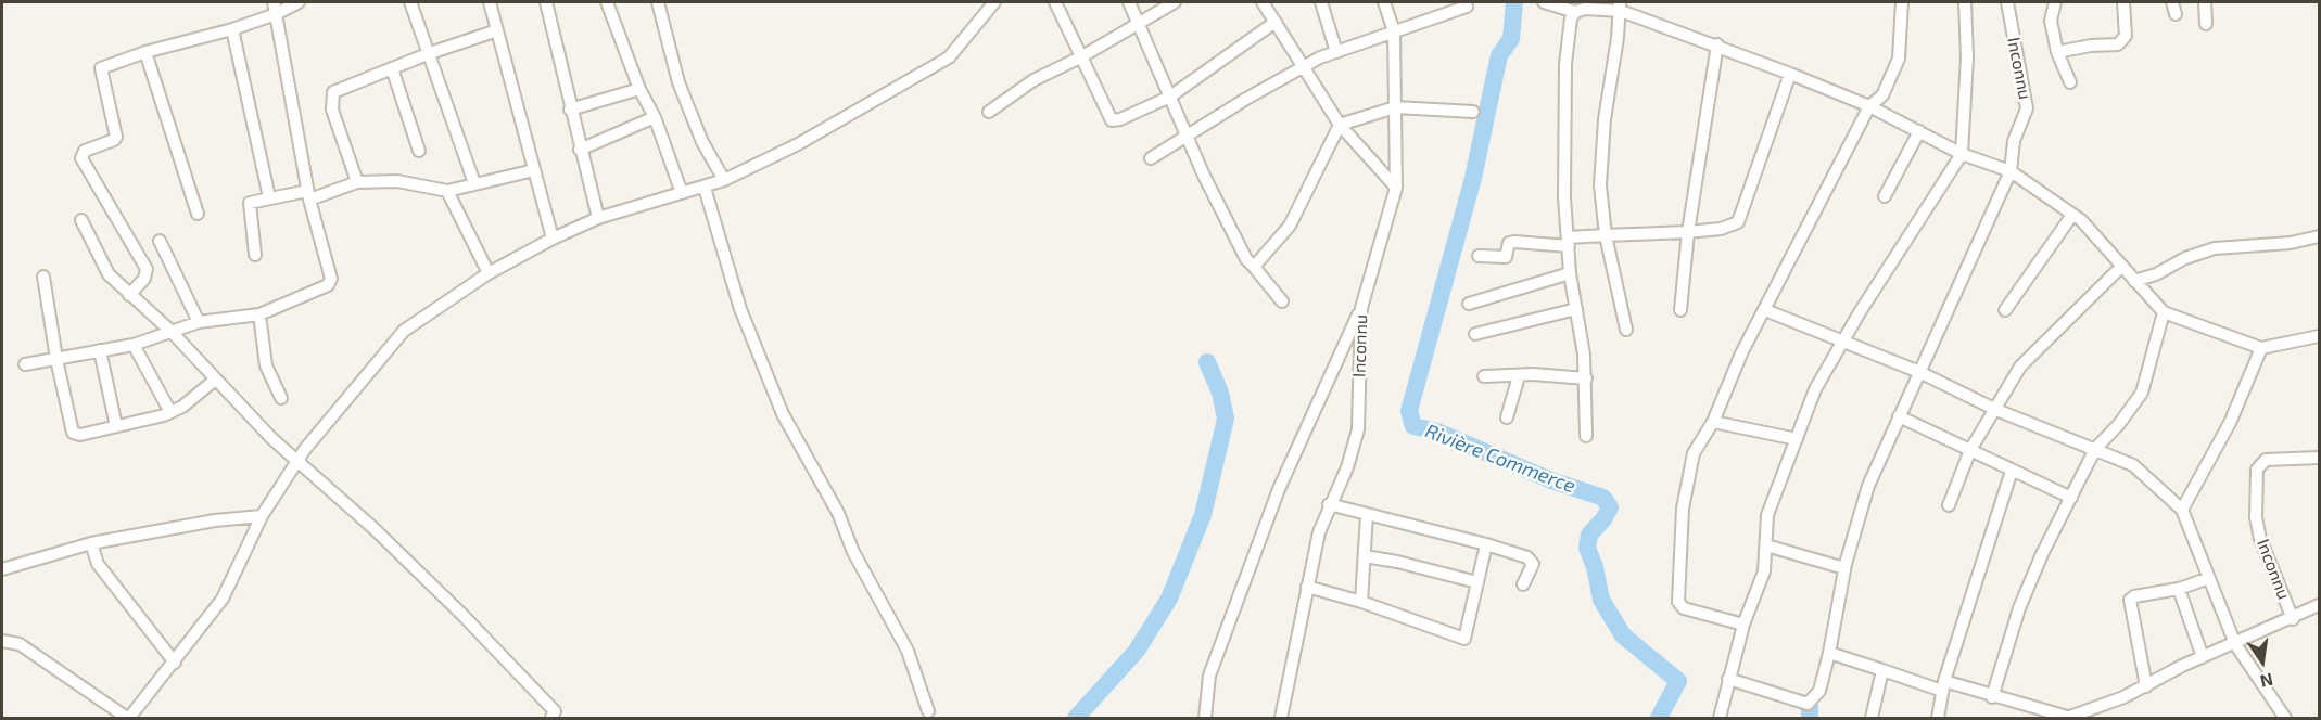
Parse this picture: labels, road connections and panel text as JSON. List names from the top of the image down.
{
  "streets": {
    "street": ["Inconnu"]
  },
  "water": ["Rivière Commerce"],
  "north": "bottom"
}
